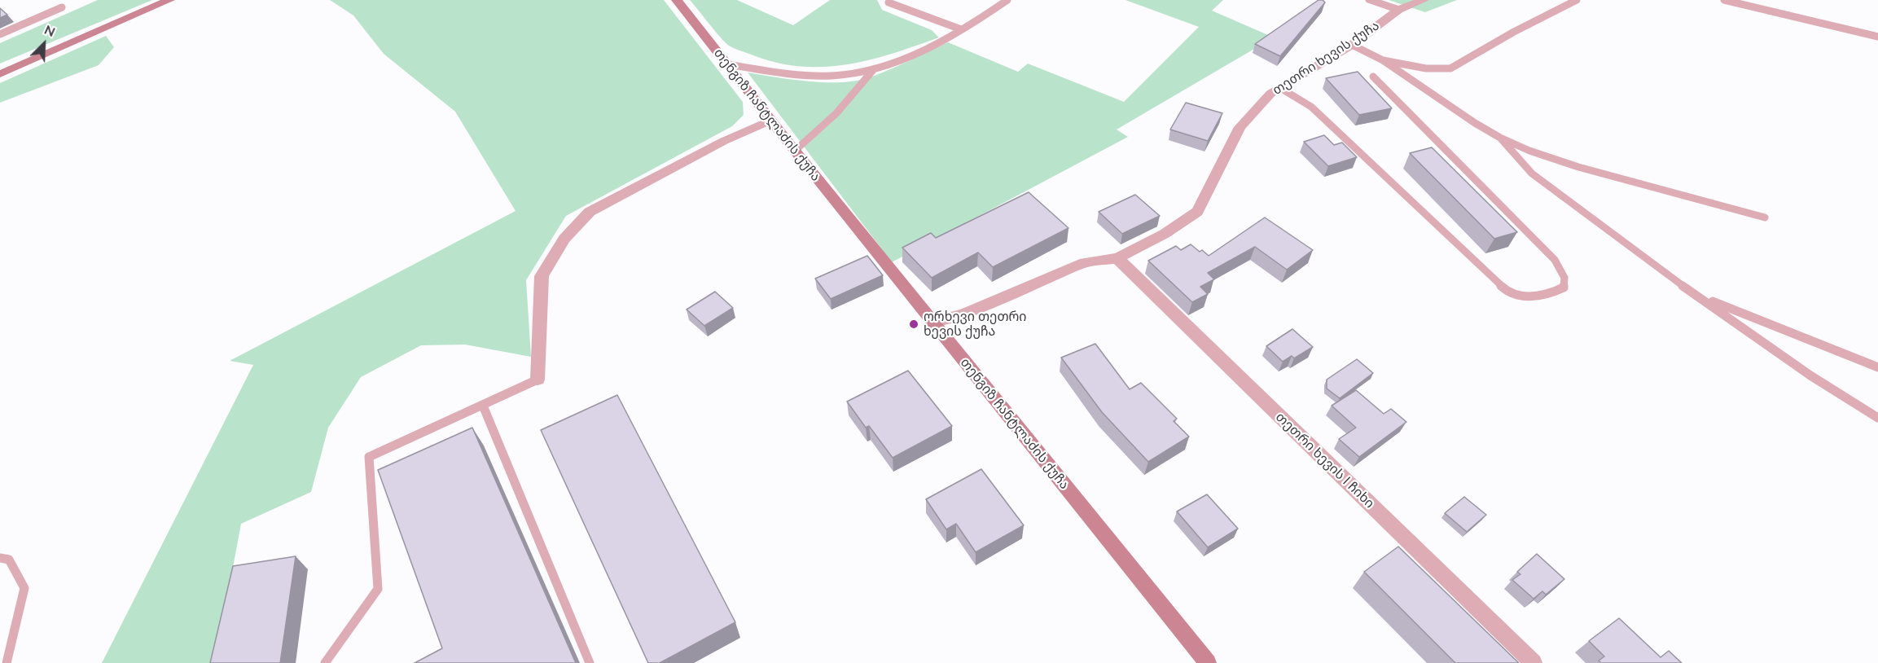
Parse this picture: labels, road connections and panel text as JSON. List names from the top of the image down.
{
  "streets": {
    "street": ["თეთრი ხევის ქუჩა", "თენგიზ ჩანტლაძის ქუჩა", "თეთრი ხევის I ჩიხი"]
  },
  "crossings": [
    ["თეთრი ხევის ქუჩა", "თენგიზ ჩანტლაძის ქუჩა"],
    ["თეთრი ხევის ქუჩა", "თეთრი ხევის I ჩიხი"]
  ],
  "places": ["ორხევი თეთრი ხევის ქუჩა"],
  "north": "top right"
}
